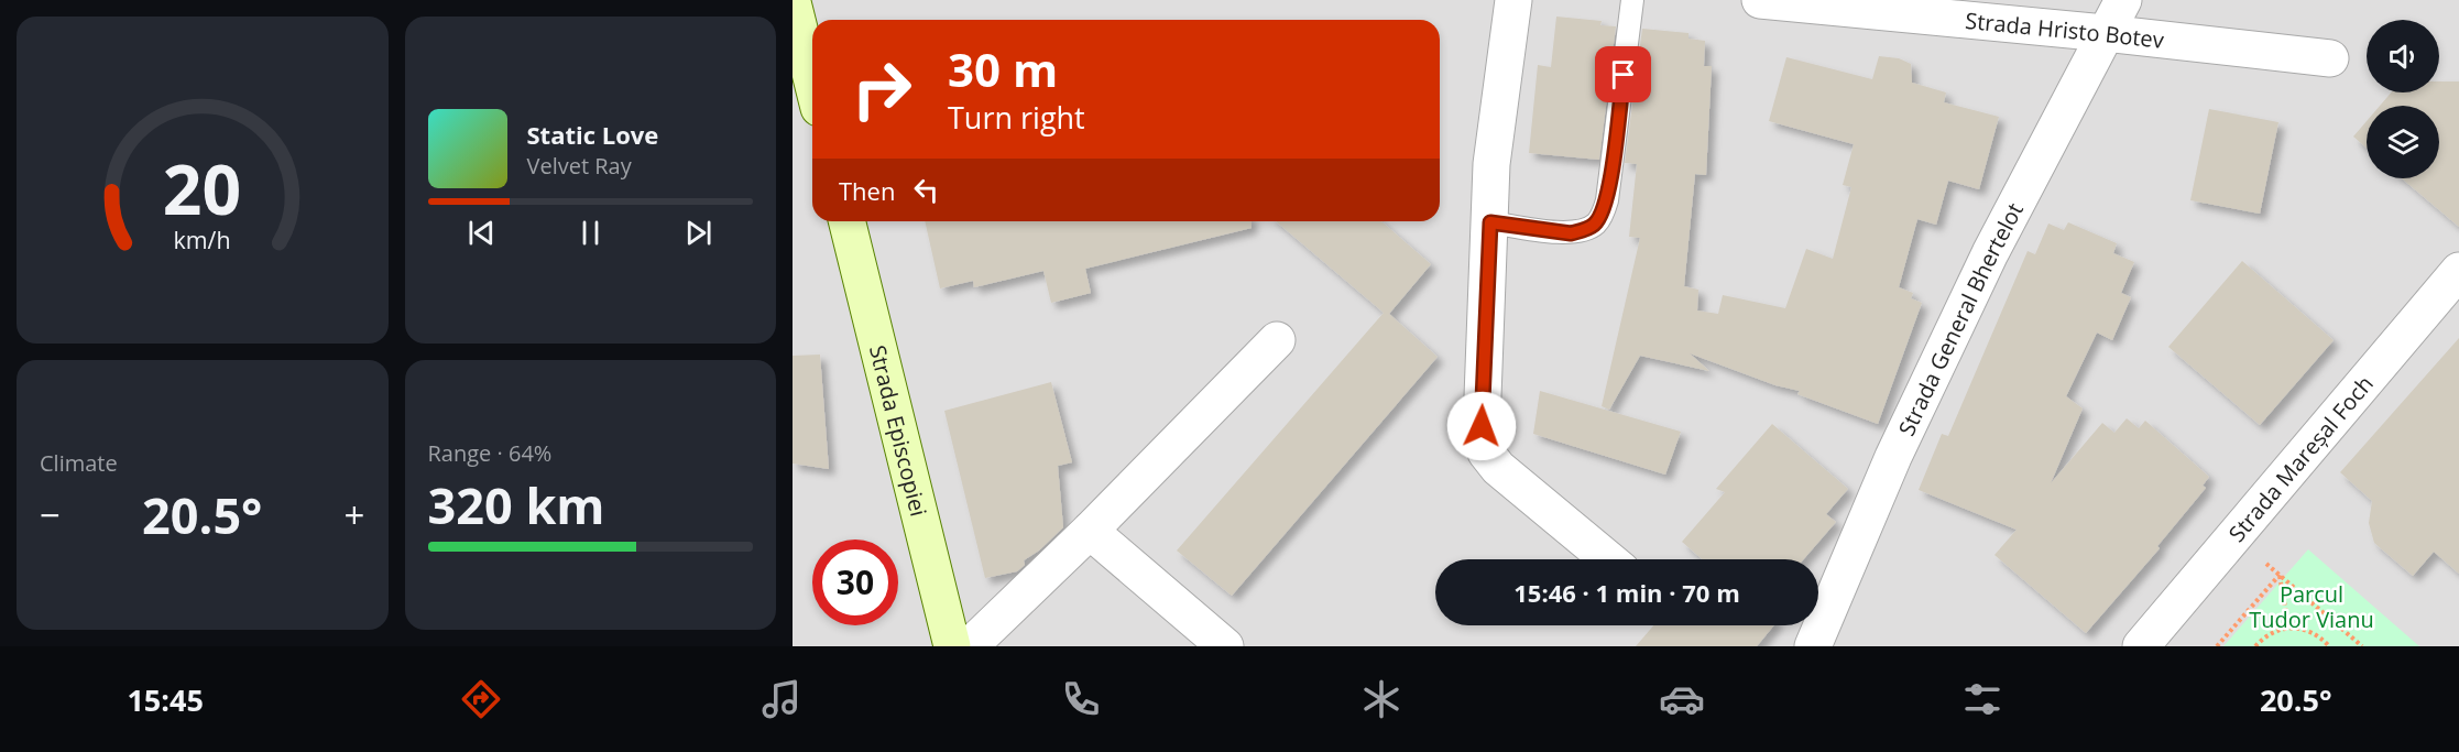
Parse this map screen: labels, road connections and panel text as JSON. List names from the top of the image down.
{
  "streets": {
    "street": [
      "Strada Hristo Botev",
      "Strada General Bhertelot",
      "Strada Episcopiei",
      "Strada Mareșal Foch"
    ]
  },
  "crossings": [
    ["Strada Hristo Botev", "Strada General Bhertelot"]
  ],
  "parks": ["Parcul Tudor Vianu"],
  "page": {
    "turn": ["30 m", "Turn right"],
    "song": ["Static Love", "Velvet Ray"],
    "then": "Then",
    "tile": [
      "Climate",
      ["Range · 64%", "320 km"]
    ],
    "heat": ["−", "20.5°", "+"],
    "limit": "30",
    "trip": "15:46 · 1 min · 70 m",
    "tabs": ["15:45", "20.5°"],
    "gauge": ["20", "km/h"]
  }
}
